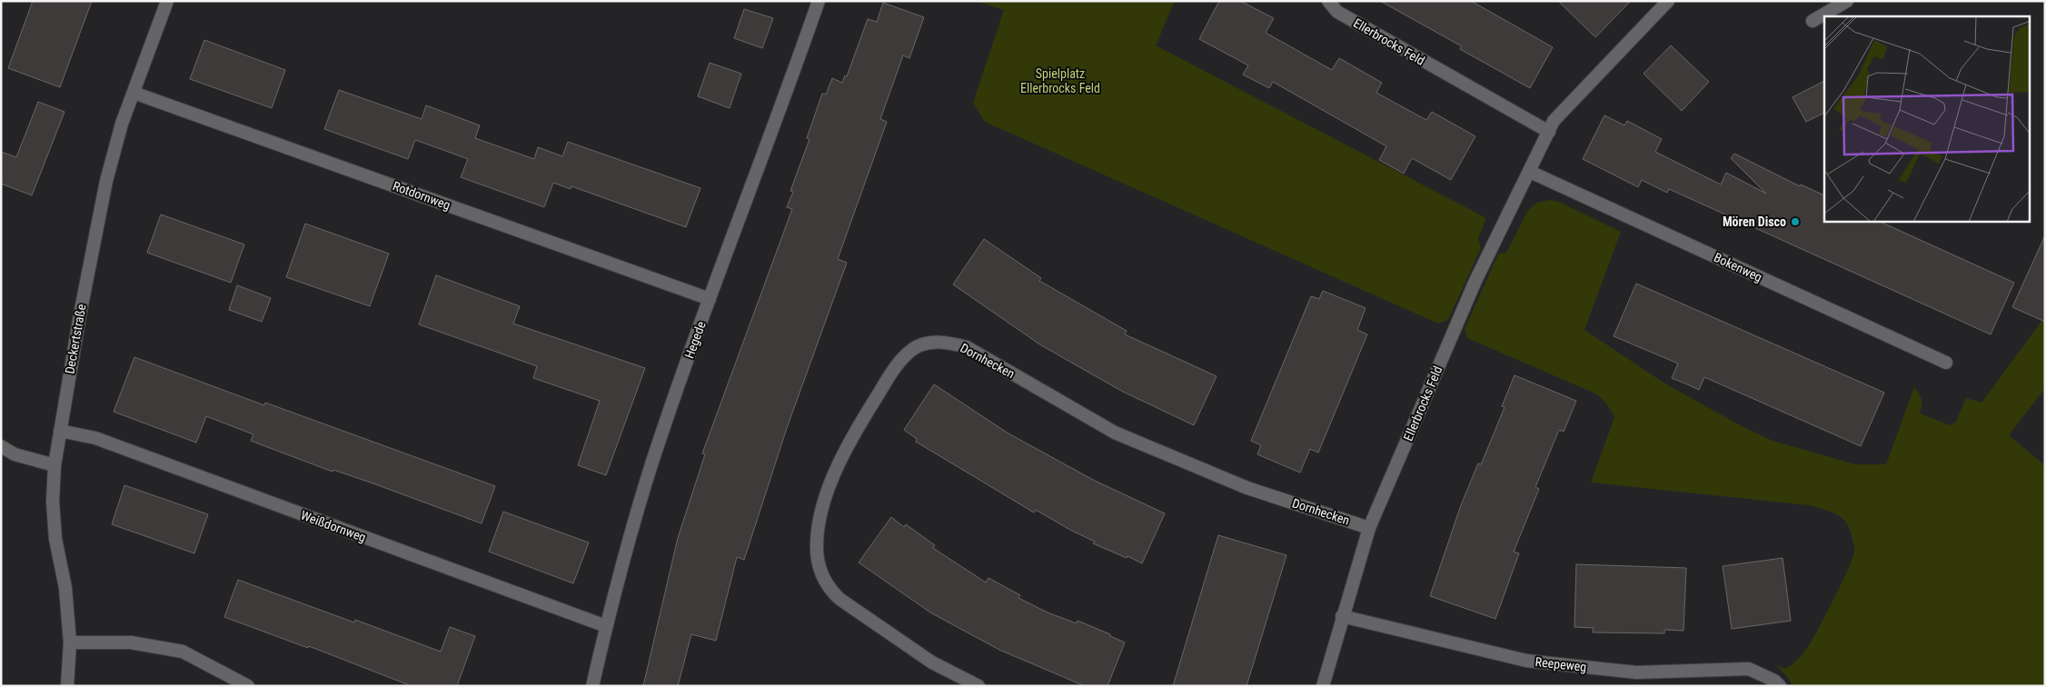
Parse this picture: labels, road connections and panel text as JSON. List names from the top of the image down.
{
  "streets": {
    "street": [
      "Ellerbrocks Feld",
      "Rotdornweg",
      "Bokenweg",
      "Deckertstraße",
      "Hegede",
      "Dornhecken",
      "Weißdornweg",
      "Reepeweg"
    ]
  },
  "crossings": [
    ["Ellerbrocks Feld", "Bokenweg"],
    ["Ellerbrocks Feld", "Dornhecken"],
    ["Ellerbrocks Feld", "Reepeweg"],
    ["Rotdornweg", "Deckertstraße"],
    ["Rotdornweg", "Hegede"],
    ["Deckertstraße", "Weißdornweg"],
    ["Hegede", "Weißdornweg"]
  ],
  "parks": ["Spielplatz Ellerbrocks Feld"],
  "places": ["Mören Disco"]
}
